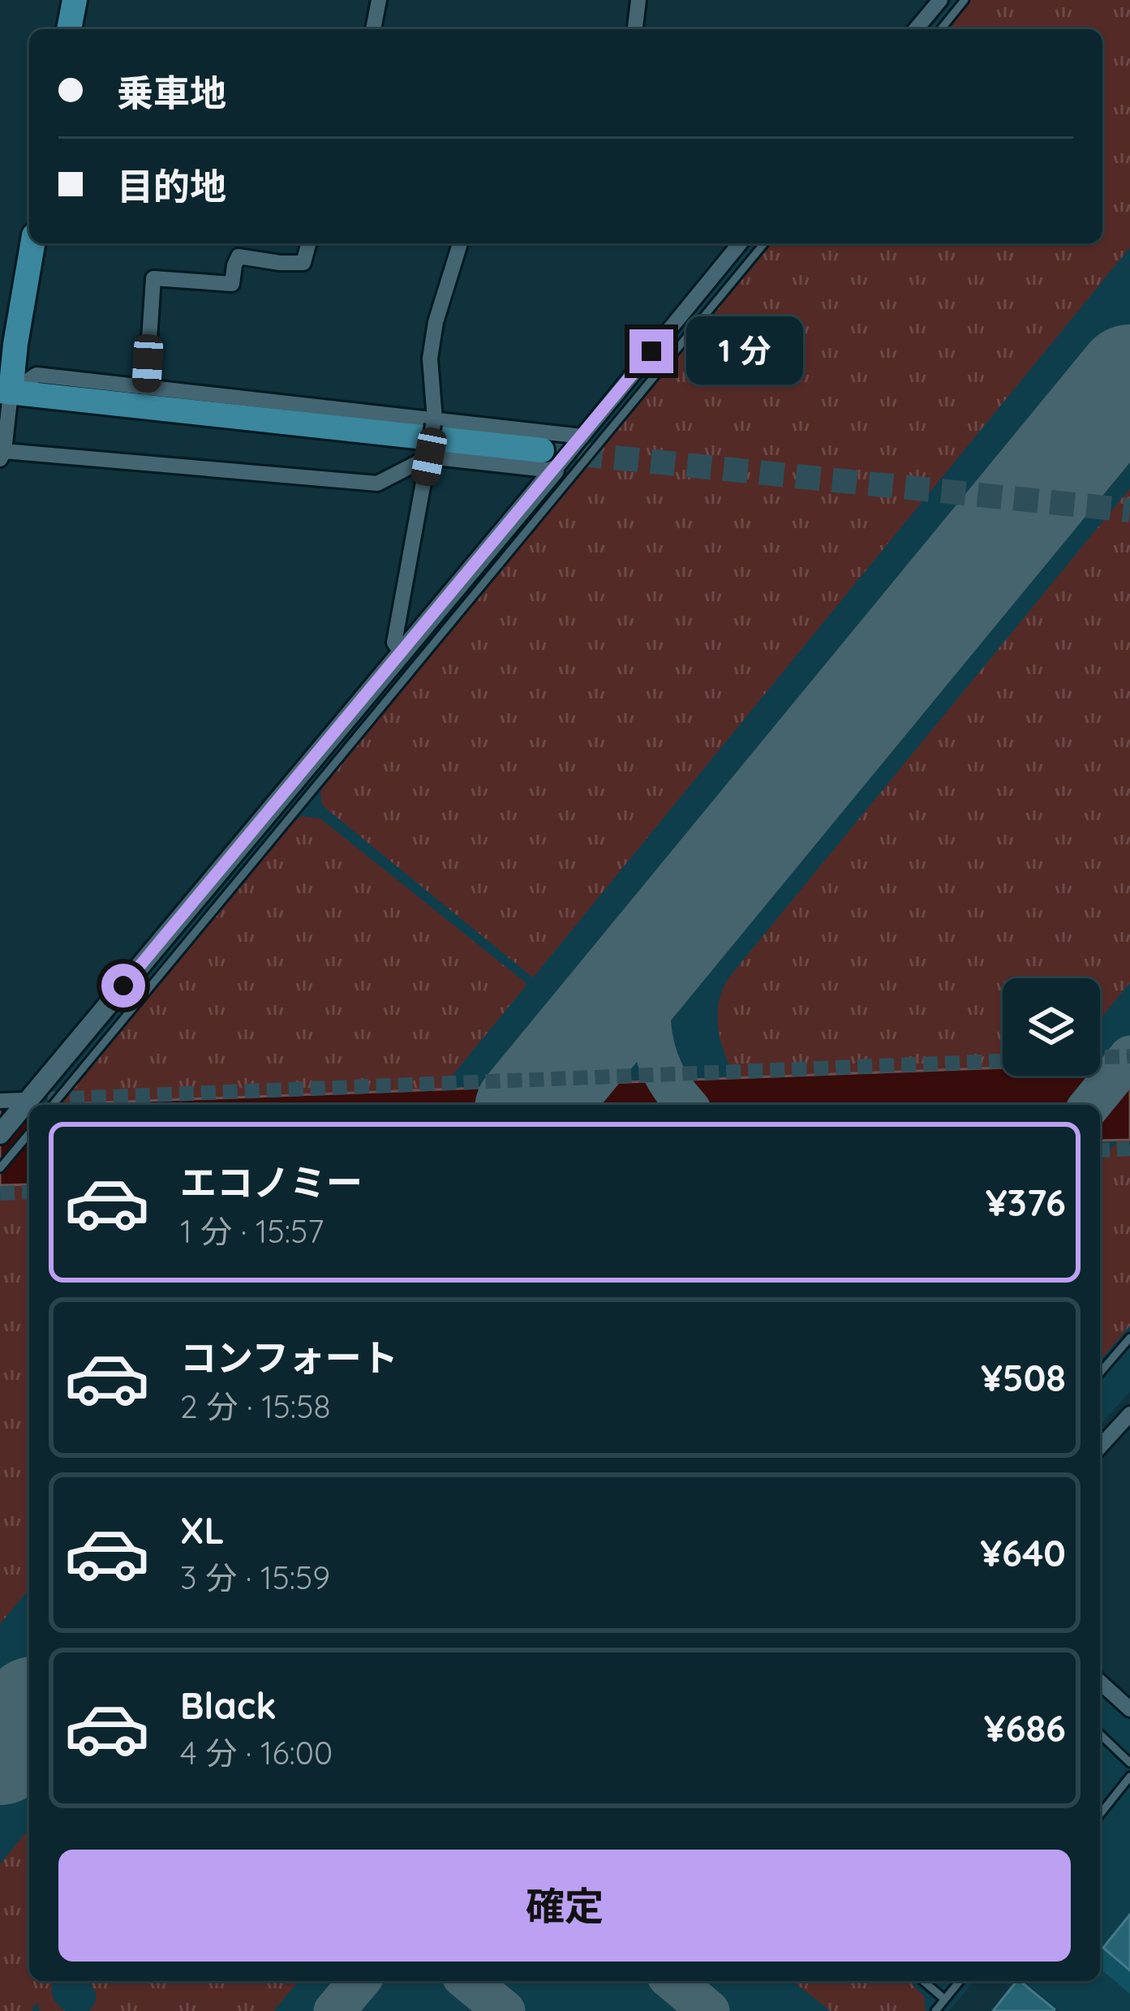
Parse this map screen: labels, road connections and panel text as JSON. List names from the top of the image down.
{
  "page": {
    "banner": ["乗車地", "目的地"],
    "bubble": "1 分",
    "list": [
      {
        "name": "エコノミー",
        "note": "1 分 · 15:57",
        "value": "¥376"
      },
      {
        "name": "コンフォート",
        "note": "2 分 · 15:58",
        "value": "¥508"
      },
      {
        "name": "XL",
        "note": "3 分 · 15:59",
        "value": "¥640"
      },
      {
        "name": "Black",
        "note": "4 分 · 16:00",
        "value": "¥686"
      }
    ],
    "buttons": "確定"
  }
}
